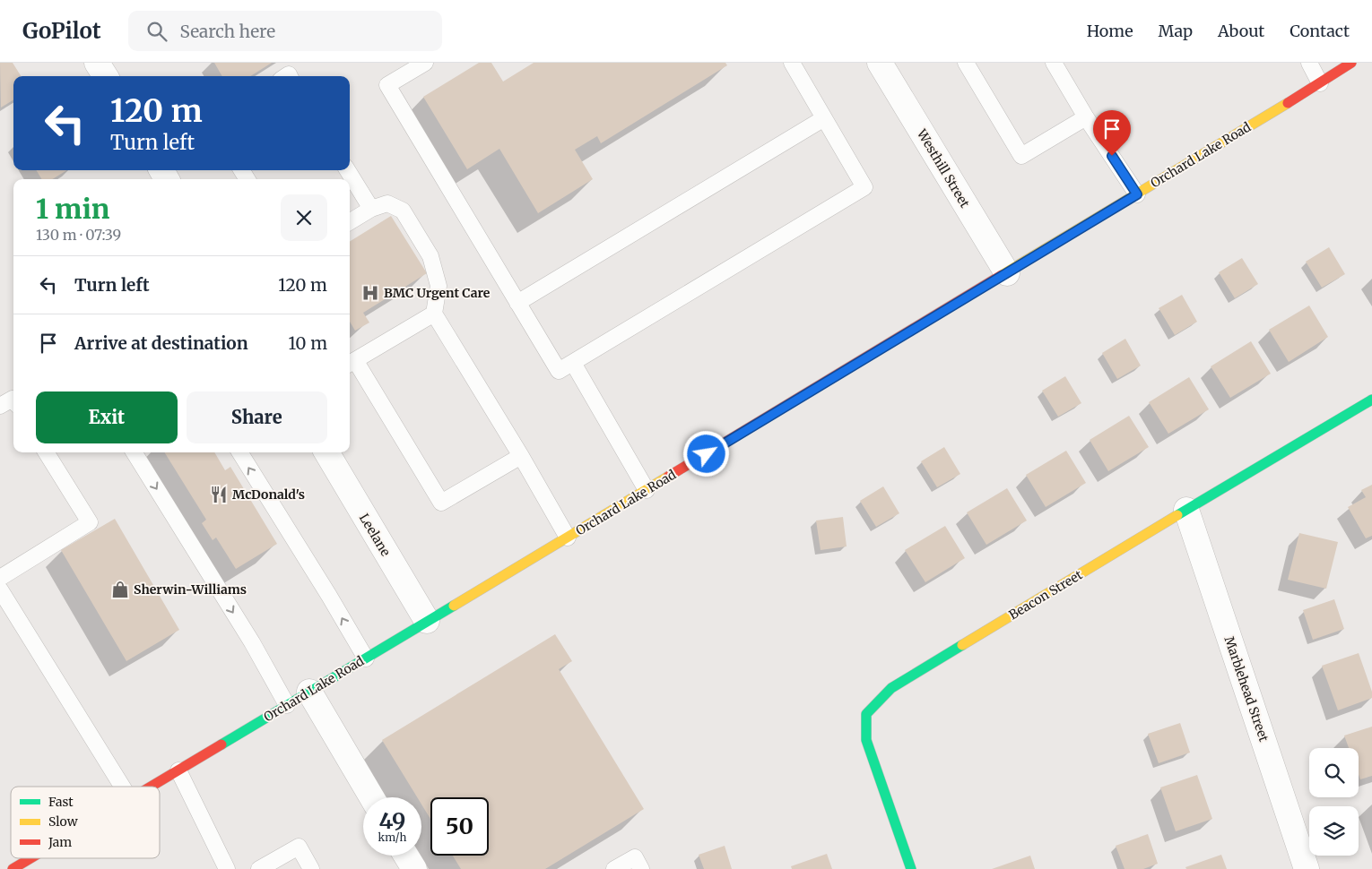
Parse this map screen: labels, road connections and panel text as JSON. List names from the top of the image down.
{
  "streets": {
    "main road": ["Orchard Lake Road", "Beacon Street"],
    "street": ["Westhill Street", "Leelane", "Marblehead Street"]
  },
  "crossings": [
    ["Orchard Lake Road", "Westhill Street"],
    ["Orchard Lake Road", "Leelane"],
    ["Beacon Street", "Marblehead Street"]
  ],
  "places": {
    "hospital": ["BMC Urgent Care"],
    "restaurant": ["McDonald's"],
    "shop": ["Sherwin-Williams"]
  },
  "legend": ["Fast", "Slow", "Jam"],
  "page": {
    "header": "GoPilot",
    "search": "Search here",
    "nav": [
      "Home",
      "Map",
      "About",
      "Contact"
    ],
    "turn": ["120 m", "Turn left"],
    "heading": ["1 min", "130 m · 07:39"],
    "list": [
      {
        "name": "Turn left",
        "value": "120 m"
      },
      {
        "name": "Arrive at destination",
        "value": "10 m"
      }
    ],
    "buttons": ["Exit", "Share"],
    "speed": "49 km/h",
    "limit": "50"
  }
}
